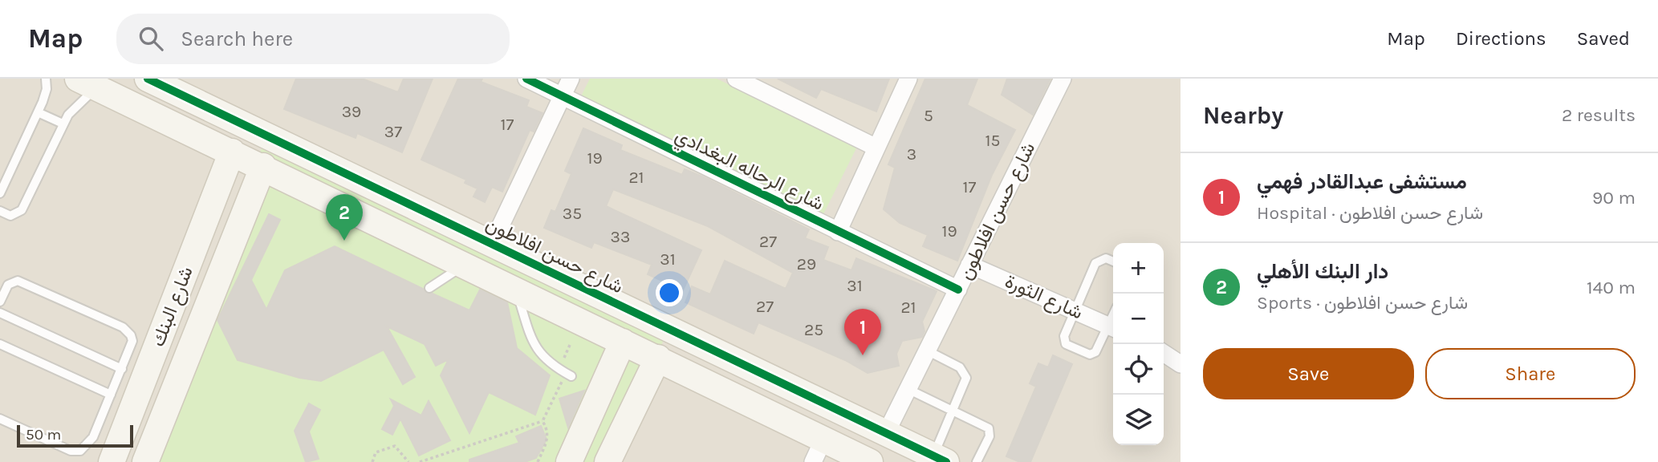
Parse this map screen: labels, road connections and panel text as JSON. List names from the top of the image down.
{
  "streets": {
    "street": [
      "شارع الرحاله البغدادي",
      "شارع حسن افلاطون",
      "شارع الثورة",
      "شارع البنك"
    ]
  },
  "crossings": [
    ["شارع الرحاله البغدادي", "شارع حسن افلاطون"],
    ["شارع حسن افلاطون", "شارع الثورة"]
  ],
  "house_numbers": [
    "39",
    "5",
    "17",
    "37",
    "15",
    "3",
    "19",
    "21",
    "17",
    "35",
    "19",
    "33",
    "27",
    "31",
    "29",
    "31",
    "27",
    "21",
    "25"
  ],
  "scale_bar": "50 m",
  "page": {
    "header": "Map",
    "search": "Search here",
    "nav": ["Map", "Directions", "Saved"],
    "heading": ["Nearby", "2 results"],
    "list": [
      {
        "mark": "1",
        "name": "مستشفى عبدالقادر فهمي",
        "note": "Hospital · شارع حسن افلاطون",
        "value": "90 m"
      },
      {
        "mark": "2",
        "name": "دار البنك الأهلي",
        "note": "Sports · شارع حسن افلاطون",
        "value": "140 m"
      }
    ],
    "pins": ["2", "1"],
    "map_buttons": ["+", "−"],
    "buttons": ["Save", "Share"],
    "scale": "50 m"
  }
}
